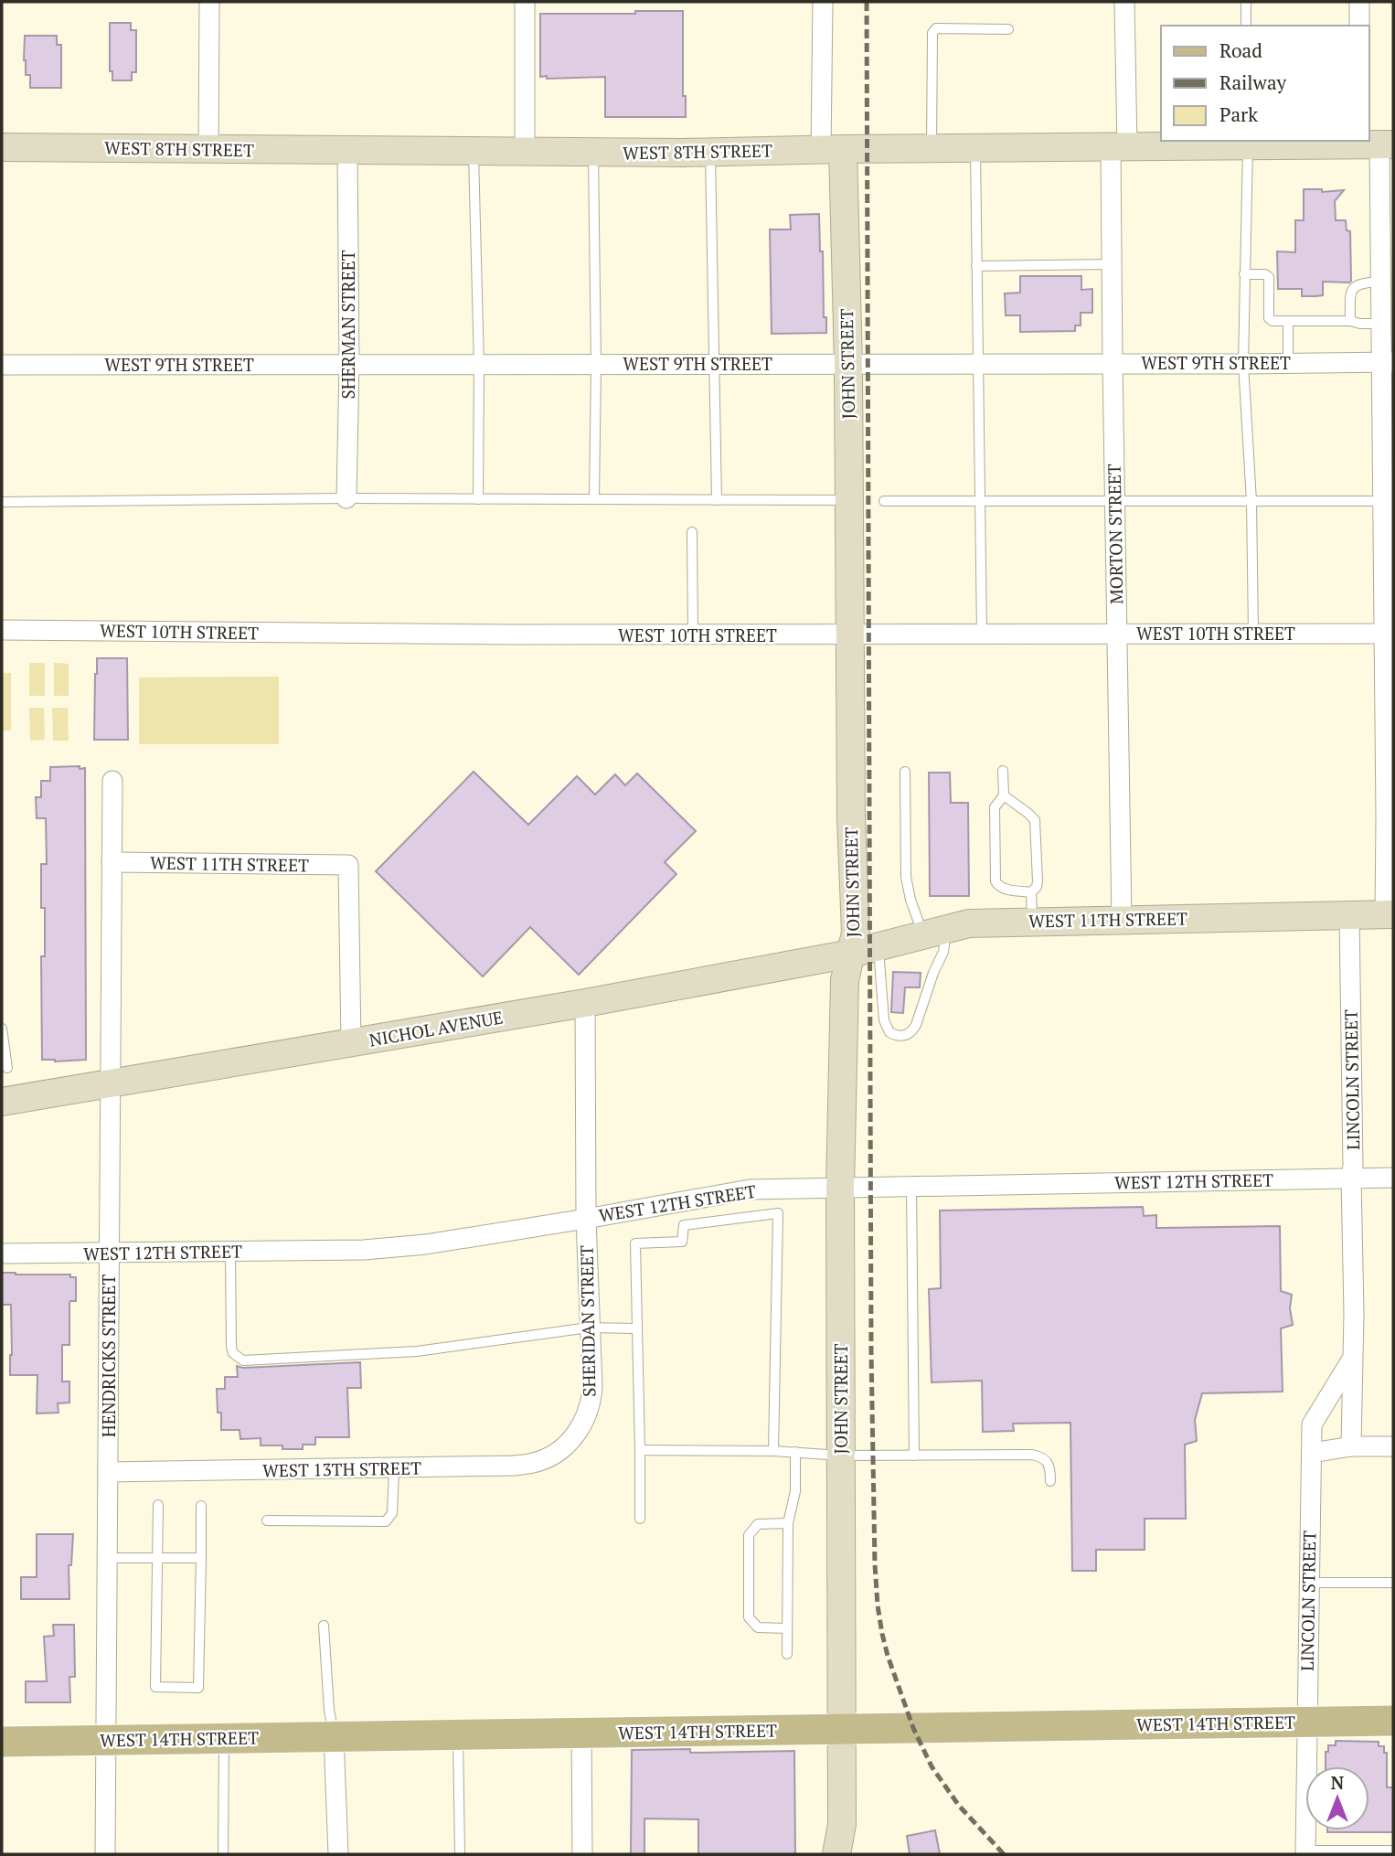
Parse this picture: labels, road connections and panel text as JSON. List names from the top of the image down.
{
  "streets": {
    "main road": ["WEST 14TH STREET"],
    "street": [
      "WEST 8TH STREET",
      "SHERMAN STREET",
      "WEST 9TH STREET",
      "JOHN STREET",
      "MORTON STREET",
      "WEST 10TH STREET",
      "WEST 11TH STREET",
      "NICHOL AVENUE",
      "LINCOLN STREET",
      "WEST 12TH STREET",
      "SHERIDAN STREET",
      "HENDRICKS STREET",
      "WEST 13TH STREET"
    ]
  },
  "crossings": [
    ["WEST 8TH STREET", "SHERMAN STREET"],
    ["WEST 8TH STREET", "JOHN STREET"],
    ["WEST 8TH STREET", "MORTON STREET"],
    ["SHERMAN STREET", "WEST 9TH STREET"],
    ["WEST 9TH STREET", "JOHN STREET"],
    ["WEST 9TH STREET", "MORTON STREET"],
    ["JOHN STREET", "WEST 10TH STREET"],
    ["JOHN STREET", "WEST 11TH STREET"],
    ["JOHN STREET", "NICHOL AVENUE"],
    ["JOHN STREET", "WEST 12TH STREET"],
    ["JOHN STREET", "WEST 14TH STREET"],
    ["MORTON STREET", "WEST 10TH STREET"],
    ["MORTON STREET", "WEST 11TH STREET"],
    ["WEST 11TH STREET", "NICHOL AVENUE"],
    ["WEST 11TH STREET", "LINCOLN STREET"],
    ["WEST 11TH STREET", "HENDRICKS STREET"],
    ["NICHOL AVENUE", "SHERIDAN STREET"],
    ["NICHOL AVENUE", "HENDRICKS STREET"],
    ["LINCOLN STREET", "WEST 12TH STREET"],
    ["LINCOLN STREET", "WEST 14TH STREET"],
    ["WEST 12TH STREET", "SHERIDAN STREET"],
    ["WEST 12TH STREET", "HENDRICKS STREET"],
    ["SHERIDAN STREET", "WEST 13TH STREET"],
    ["HENDRICKS STREET", "WEST 13TH STREET"],
    ["HENDRICKS STREET", "WEST 14TH STREET"]
  ],
  "legend": ["Road", "Railway", "Park"],
  "north": "top"
}
